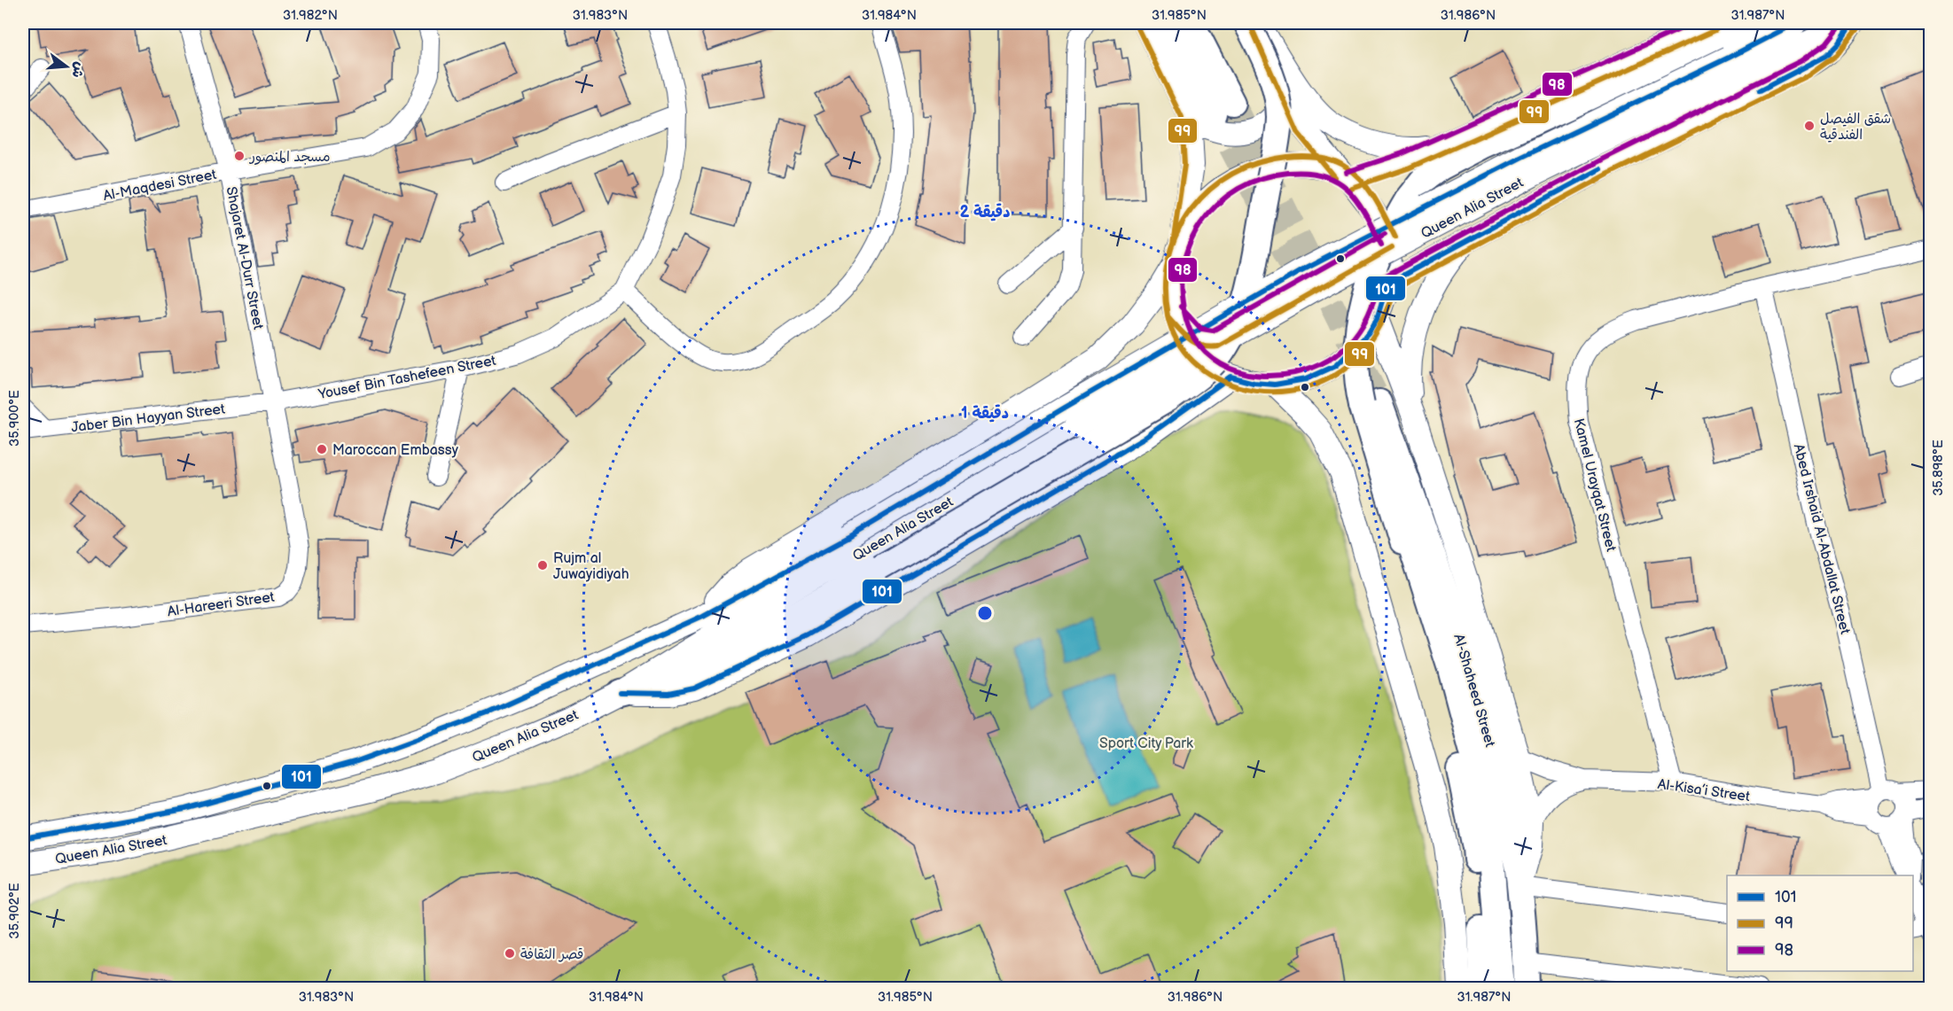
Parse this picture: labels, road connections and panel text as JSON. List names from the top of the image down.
{
  "streets": {
    "highway": ["Al-Shaheed Street"],
    "main road": ["Queen Alia Street"],
    "street": [
      "Al-Maqdesi Street",
      "Shajaret Al-Durr Street",
      "Yousef Bin Tashefeen Street",
      "Jaber Bin Hayyan Street",
      "Kamel Urayqat Street",
      "Abed Irshaid Al-Abdallat Street",
      "Al-Hareeri Street",
      "Al-Kisa’i Street"
    ]
  },
  "crossings": [
    ["Al-Maqdesi Street", "Shajaret Al-Durr Street"],
    ["Shajaret Al-Durr Street", "Yousef Bin Tashefeen Street"],
    ["Shajaret Al-Durr Street", "Jaber Bin Hayyan Street"],
    ["Shajaret Al-Durr Street", "Al-Hareeri Street"],
    ["Yousef Bin Tashefeen Street", "Jaber Bin Hayyan Street"],
    ["Yousef Bin Tashefeen Street", "Al-Hareeri Street"],
    ["Jaber Bin Hayyan Street", "Al-Hareeri Street"],
    ["Kamel Urayqat Street", "Abed Irshaid Al-Abdallat Street"],
    ["Kamel Urayqat Street", "Al-Kisa’i Street"],
    ["Abed Irshaid Al-Abdallat Street", "Al-Kisa’i Street"]
  ],
  "parks": ["Sport City Park"],
  "places": [
    "شقق الفيصل الفندقية",
    "مسجد المنصور",
    "Maroccan Embassy",
    "Rujm al Juwayidiyah",
    "قصر الثقافة"
  ],
  "lines": ["transit line 101", "transit line 98", "transit line 99"],
  "legend": ["101", "99", "98"],
  "north": "right",
  "coordinates": [
    "31.982°N",
    "31.983°N",
    "31.984°N",
    "31.985°N",
    "31.986°N",
    "31.987°N",
    "35.900°E",
    "35.898°E",
    "35.902°E"
  ],
  "rings": ["2 دقيقة", "1 دقيقة"]
}
